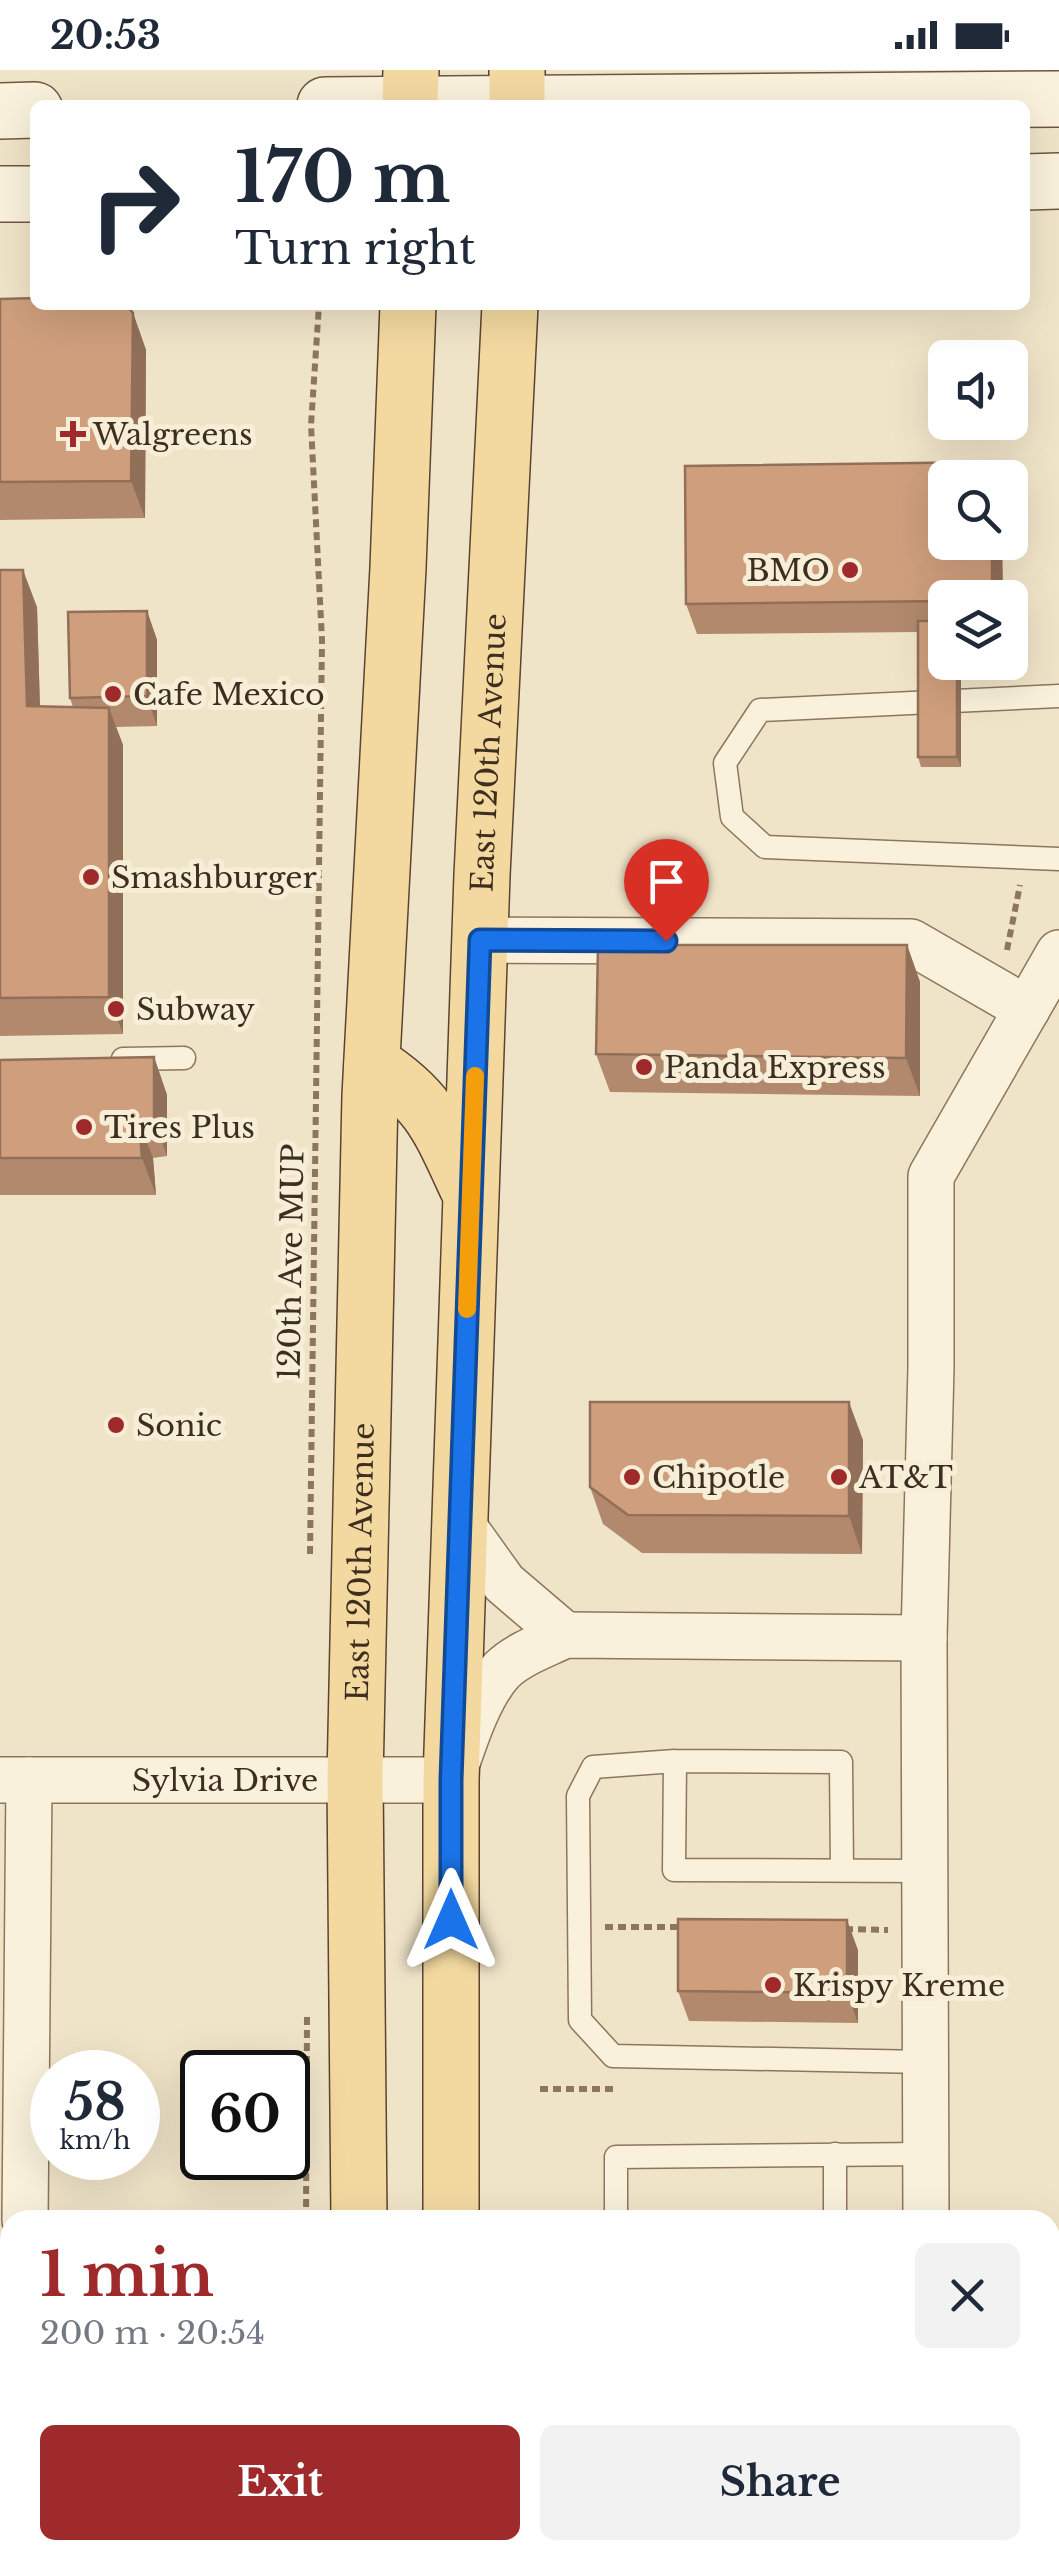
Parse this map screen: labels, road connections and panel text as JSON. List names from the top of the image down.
{
  "streets": {
    "main road": ["East 120th Avenue"],
    "street": ["Sylvia Drive"],
    "path": ["120th Ave MUP"]
  },
  "crossings": [
    ["East 120th Avenue", "Sylvia Drive"]
  ],
  "places": {
    "health": ["Walgreens"],
    "other": [
      "BMO",
      "Cafe Mexico",
      "Smashburger",
      "Subway",
      "Panda Express",
      "Tires Plus",
      "Sonic",
      "Chipotle",
      "AT&T",
      "Krispy Kreme"
    ]
  },
  "page": {
    "status": "20:53",
    "turn": ["170 m", "Turn right"],
    "speed": "58 km/h",
    "limit": "60",
    "heading": ["1 min", "200 m · 20:54"],
    "buttons": ["Exit", "Share"]
  }
}
